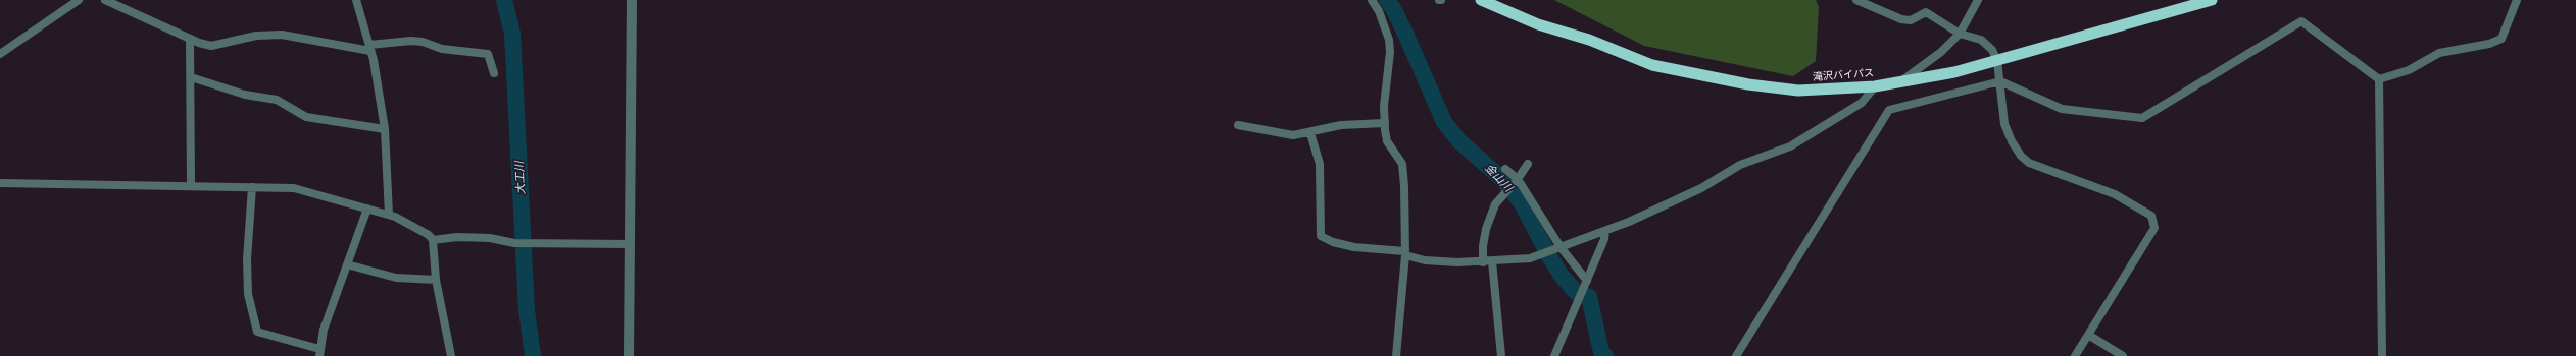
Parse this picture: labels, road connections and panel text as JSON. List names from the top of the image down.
{
  "streets": {
    "highway": ["滝沢バイパス"]
  },
  "water": ["大工川", "金山川"]
}
